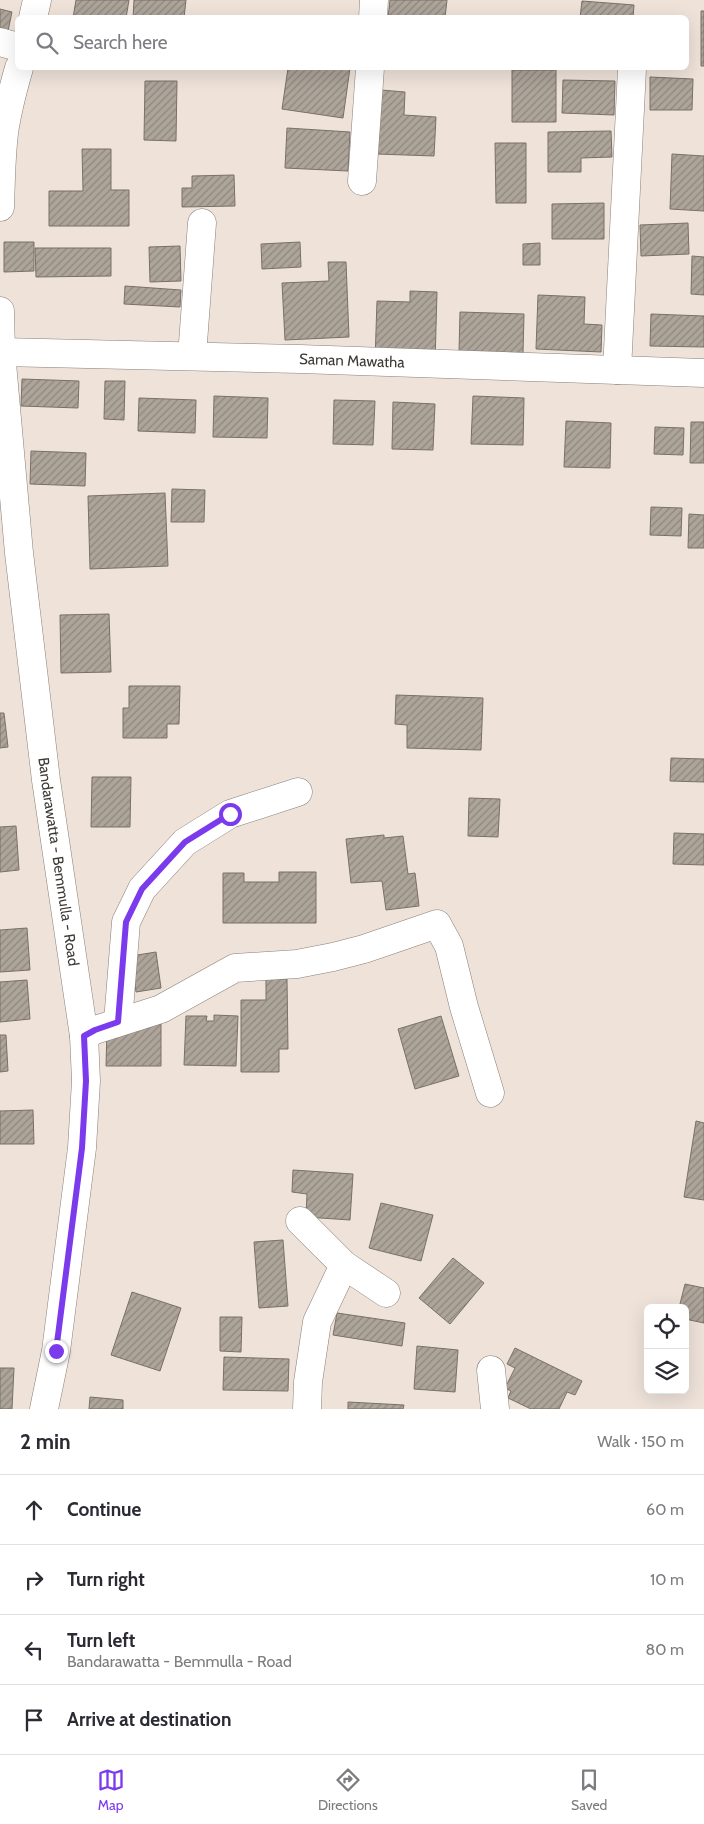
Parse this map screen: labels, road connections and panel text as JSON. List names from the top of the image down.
{
  "streets": {
    "street": ["Saman Mawatha", "Bandarawatta - Bemmulla - Road"]
  },
  "crossings": [
    ["Saman Mawatha", "Bandarawatta - Bemmulla - Road"]
  ],
  "page": {
    "search": "Search here",
    "heading": ["2 min", "Walk · 150 m"],
    "list": [
      ["Continue", "60 m"],
      ["Turn right", "10 m"],
      ["Turn left", "Bandarawatta - Bemmulla - Road", "80 m"],
      "Arrive at destination"
    ],
    "nav": ["Map", "Directions", "Saved"]
  }
}
